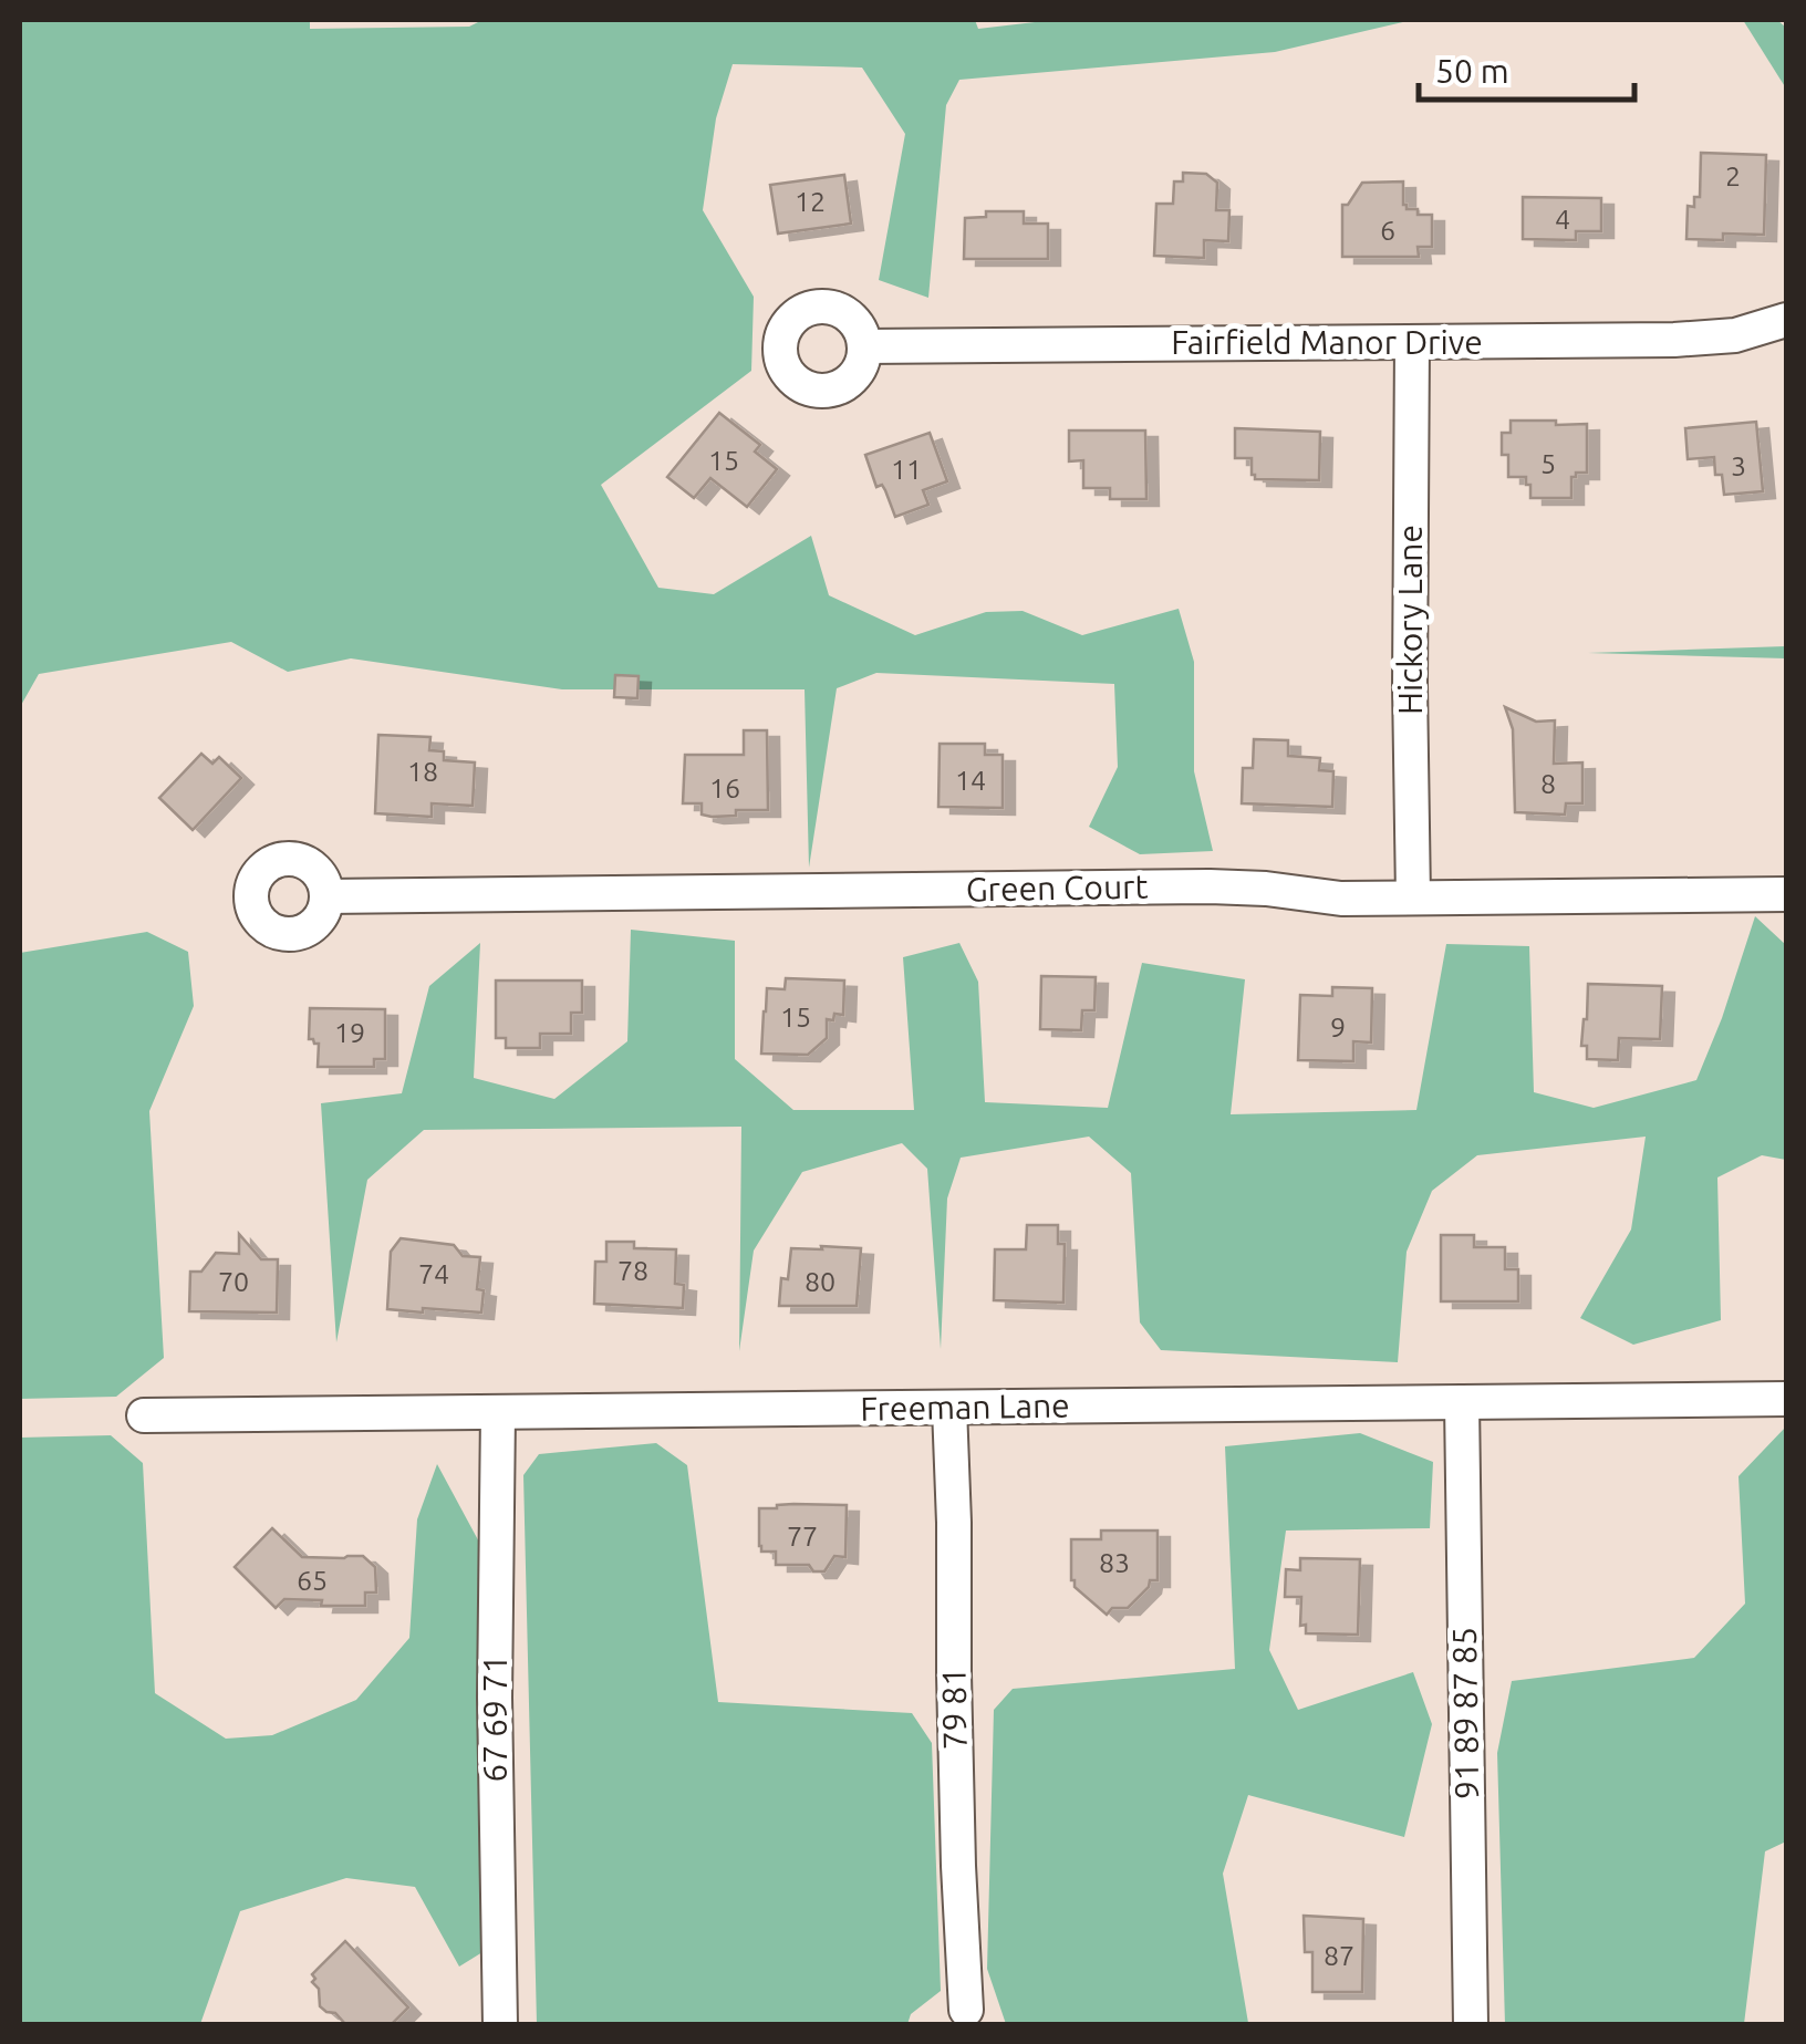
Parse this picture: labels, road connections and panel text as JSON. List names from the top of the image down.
{
  "streets": {
    "street": [
      "Fairfield Manor Drive",
      "Hickory Lane",
      "Green Court",
      "Freeman Lane",
      "79 81",
      "91 89 87 85",
      "67 69 71"
    ]
  },
  "crossings": [
    ["Fairfield Manor Drive", "Hickory Lane"],
    ["Hickory Lane", "Green Court"],
    ["Freeman Lane", "79 81"],
    ["Freeman Lane", "91 89 87 85"],
    ["Freeman Lane", "67 69 71"]
  ],
  "house_numbers": [
    "2",
    "12",
    "4",
    "6",
    "15",
    "5",
    "3",
    "11",
    "18",
    "14",
    "8",
    "16",
    "15",
    "9",
    "19",
    "78",
    "74",
    "70",
    "80",
    "77",
    "83",
    "65",
    "87"
  ],
  "scale_bar": "50 m"
}
